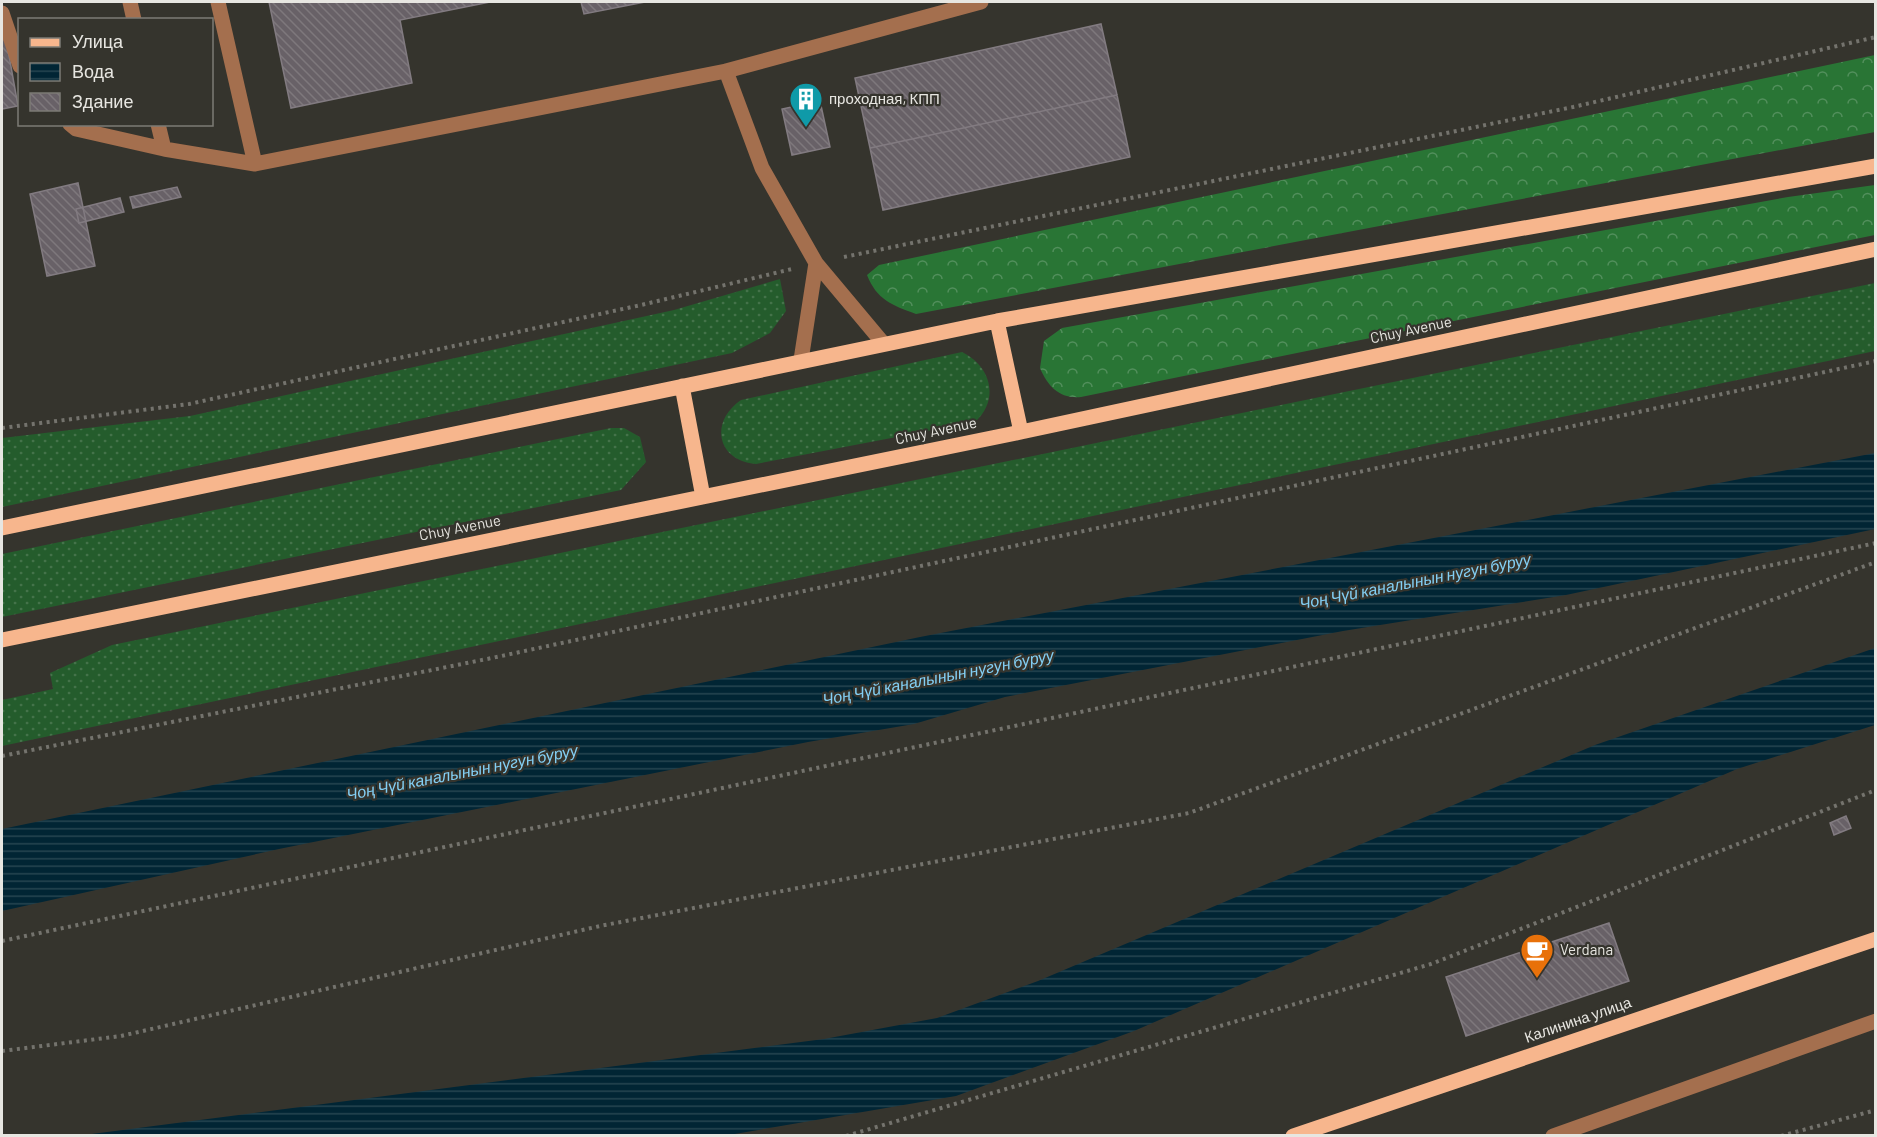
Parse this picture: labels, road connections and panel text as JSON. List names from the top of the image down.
{
  "streets": {
    "main road": ["Chuy Avenue", "Калинина улица"]
  },
  "water": ["Чоң Чүй каналынын нугун буруу"],
  "places": {
    "building": ["проходная, КПП"],
    "cafe": ["Verdana"]
  },
  "legend": ["Улица", "Вода", "Здание"]
}
